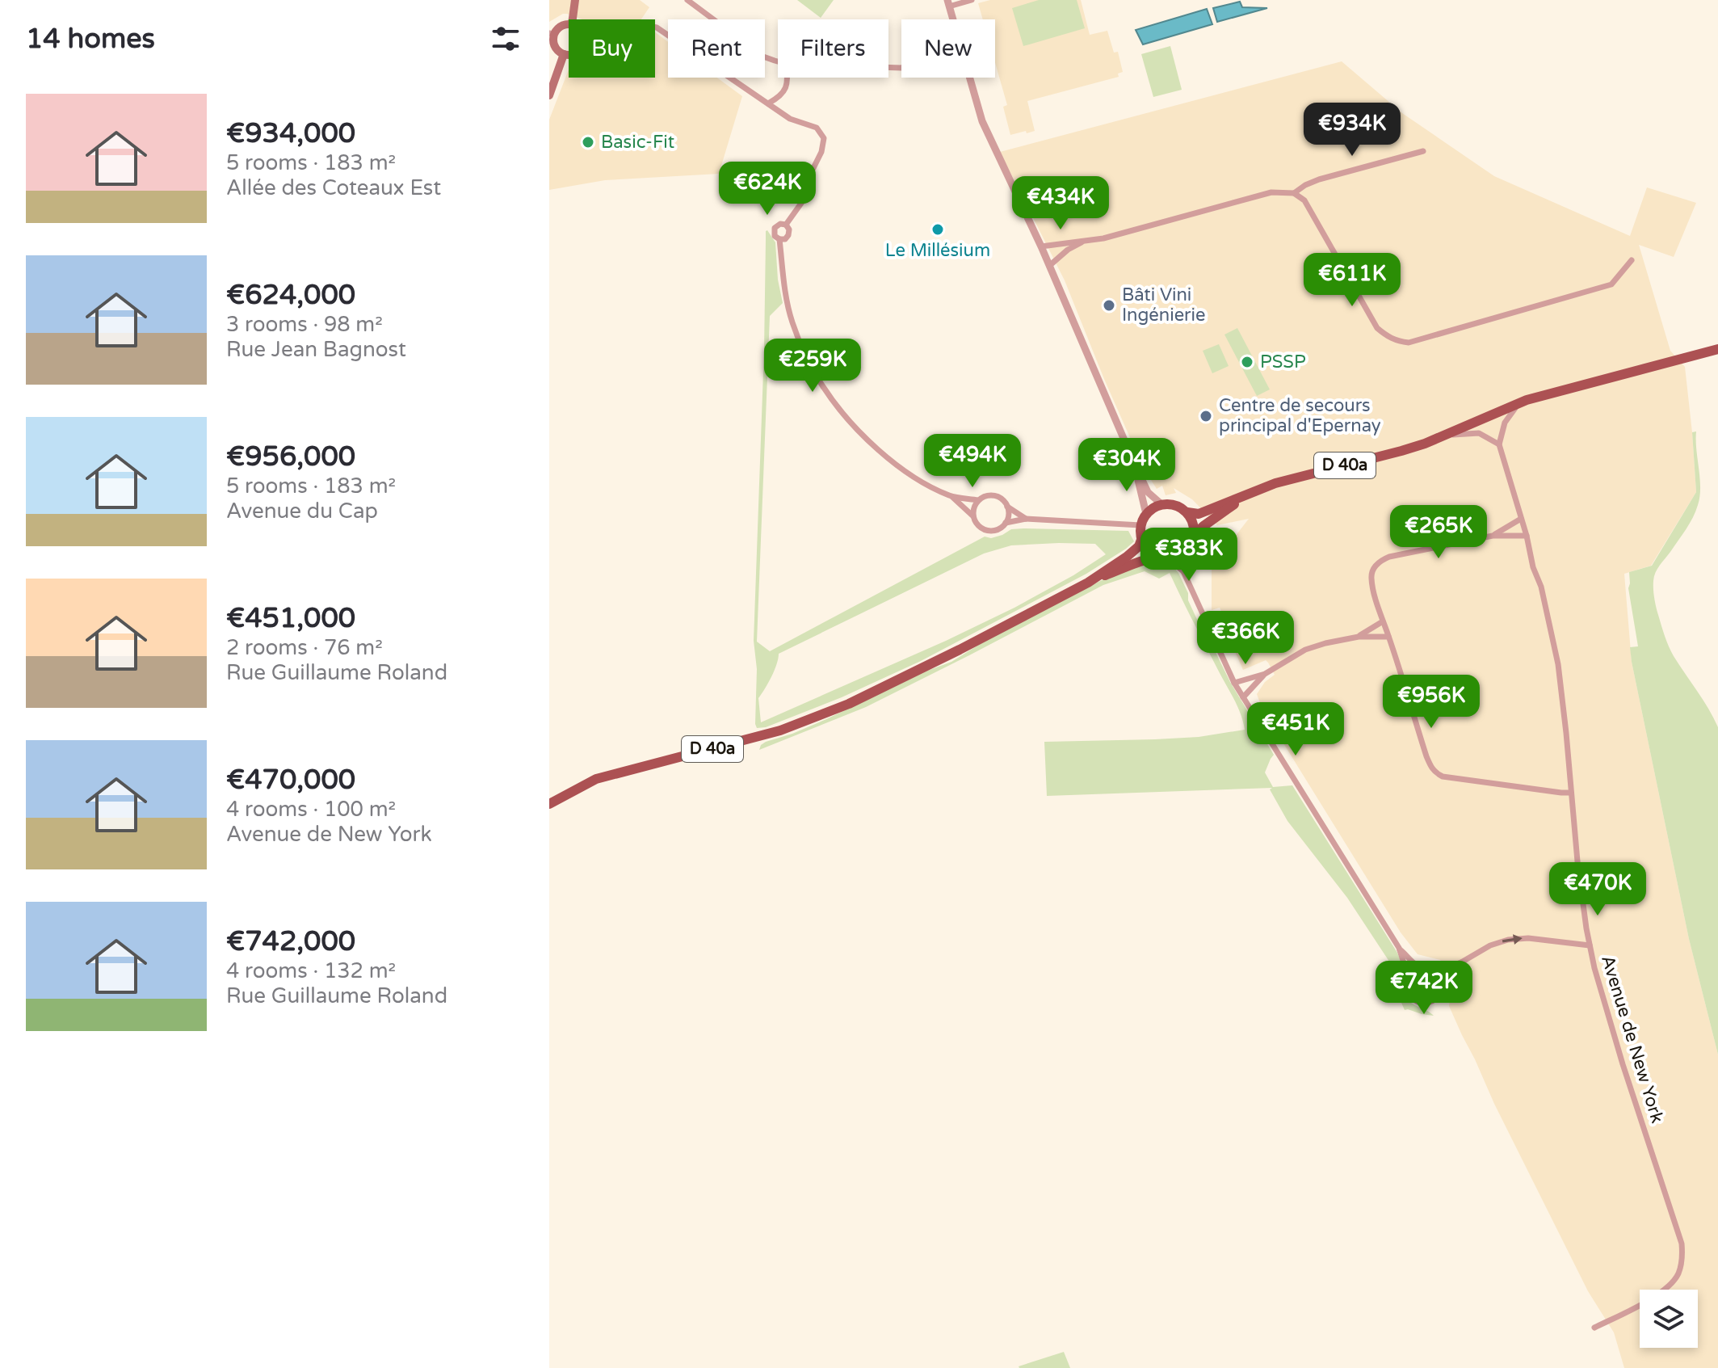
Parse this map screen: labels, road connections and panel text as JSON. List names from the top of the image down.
{
  "streets": {
    "main road": ["D 40a"],
    "street": ["Avenue de New York"]
  },
  "places": [
    "Basic-Fit",
    "Le Millésium",
    "Bâti Vini Ingénierie",
    "PSSP",
    "Centre de secours principal d'Epernay"
  ],
  "page": {
    "heading": "14 homes",
    "chip": [
      "Buy",
      "Rent",
      "Filters",
      "New"
    ],
    "list": [
      {
        "name": "€934,000",
        "note": "5 rooms · 183 m² · Allée des Coteaux Est"
      },
      {
        "name": "€624,000",
        "note": "3 rooms · 98 m² · Rue Jean Bagnost"
      },
      {
        "name": "€956,000",
        "note": "5 rooms · 183 m² · Avenue du Cap"
      },
      {
        "name": "€451,000",
        "note": "2 rooms · 76 m² · Rue Guillaume Roland"
      },
      {
        "name": "€470,000",
        "note": "4 rooms · 100 m² · Avenue de New York"
      },
      {
        "name": "€742,000",
        "note": "4 rooms · 132 m² · Rue Guillaume Roland"
      }
    ],
    "price": [
      "€934K",
      "€624K",
      "€434K",
      "€611K",
      "€259K",
      "€494K",
      "€304K",
      "€265K",
      "€383K",
      "€366K",
      "€956K",
      "€451K",
      "€470K",
      "€742K"
    ]
  }
}
